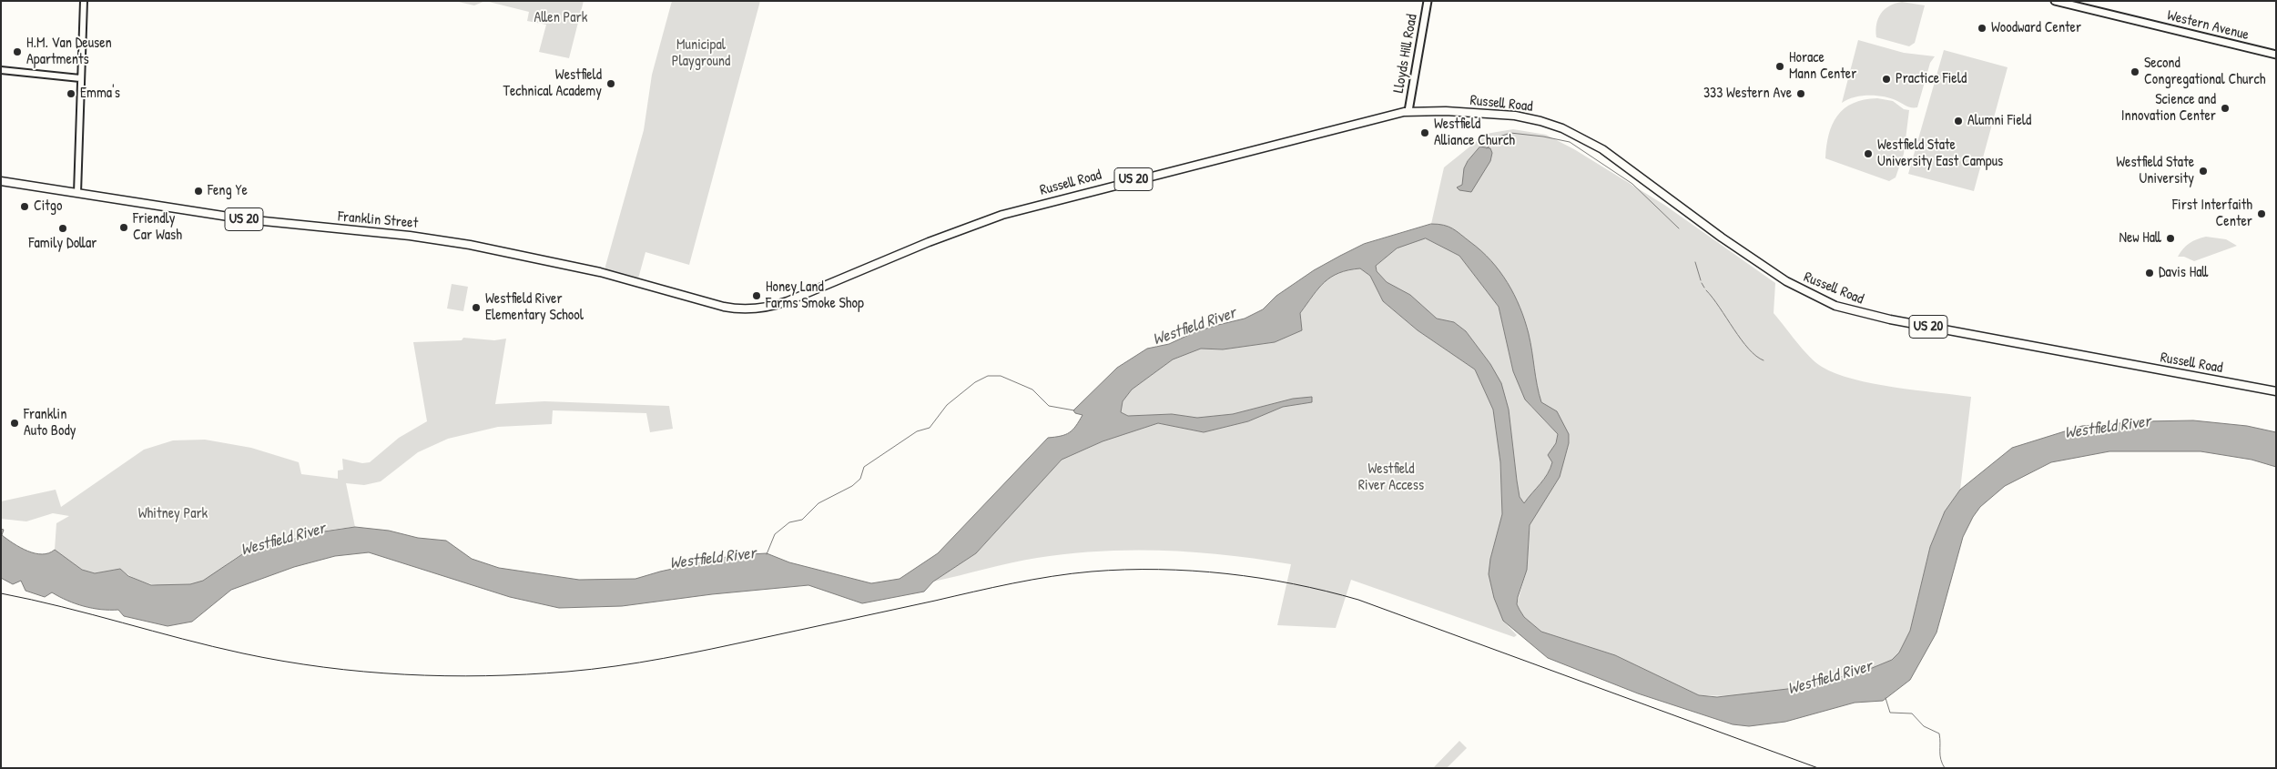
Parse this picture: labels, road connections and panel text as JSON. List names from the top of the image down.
{
  "streets": {
    "main road": [
      "Western Avenue",
      "Lloyds Hill Road",
      "Russell Road",
      "US 20",
      "Franklin Street"
    ]
  },
  "crossings": [
    ["Lloyds Hill Road", "Russell Road"],
    ["Russell Road", "Franklin Street"]
  ],
  "water": ["Westfield River"],
  "parks": [
    "Allen Park",
    "Municipal Playground",
    "Westfield River Access",
    "Whitney Park"
  ],
  "places": [
    "Woodward Center",
    "H.M. Van Deusen Apartments",
    "Horace Mann Center",
    "Second Congregational Church",
    "Practice Field",
    "Westfield Technical Academy",
    "Emma's",
    "333 Western Ave",
    "Science and Innovation Center",
    "Alumni Field",
    "Westfield Alliance Church",
    "Westfield State University East Campus",
    "Westfield State University",
    "Feng Ye",
    "Citgo",
    "First Interfaith Center",
    "Friendly Car Wash",
    "Family Dollar",
    "New Hall",
    "Davis Hall",
    "Honey Land Farms Smoke Shop",
    "Westfield River Elementary School",
    "Franklin Auto Body"
  ]
}
